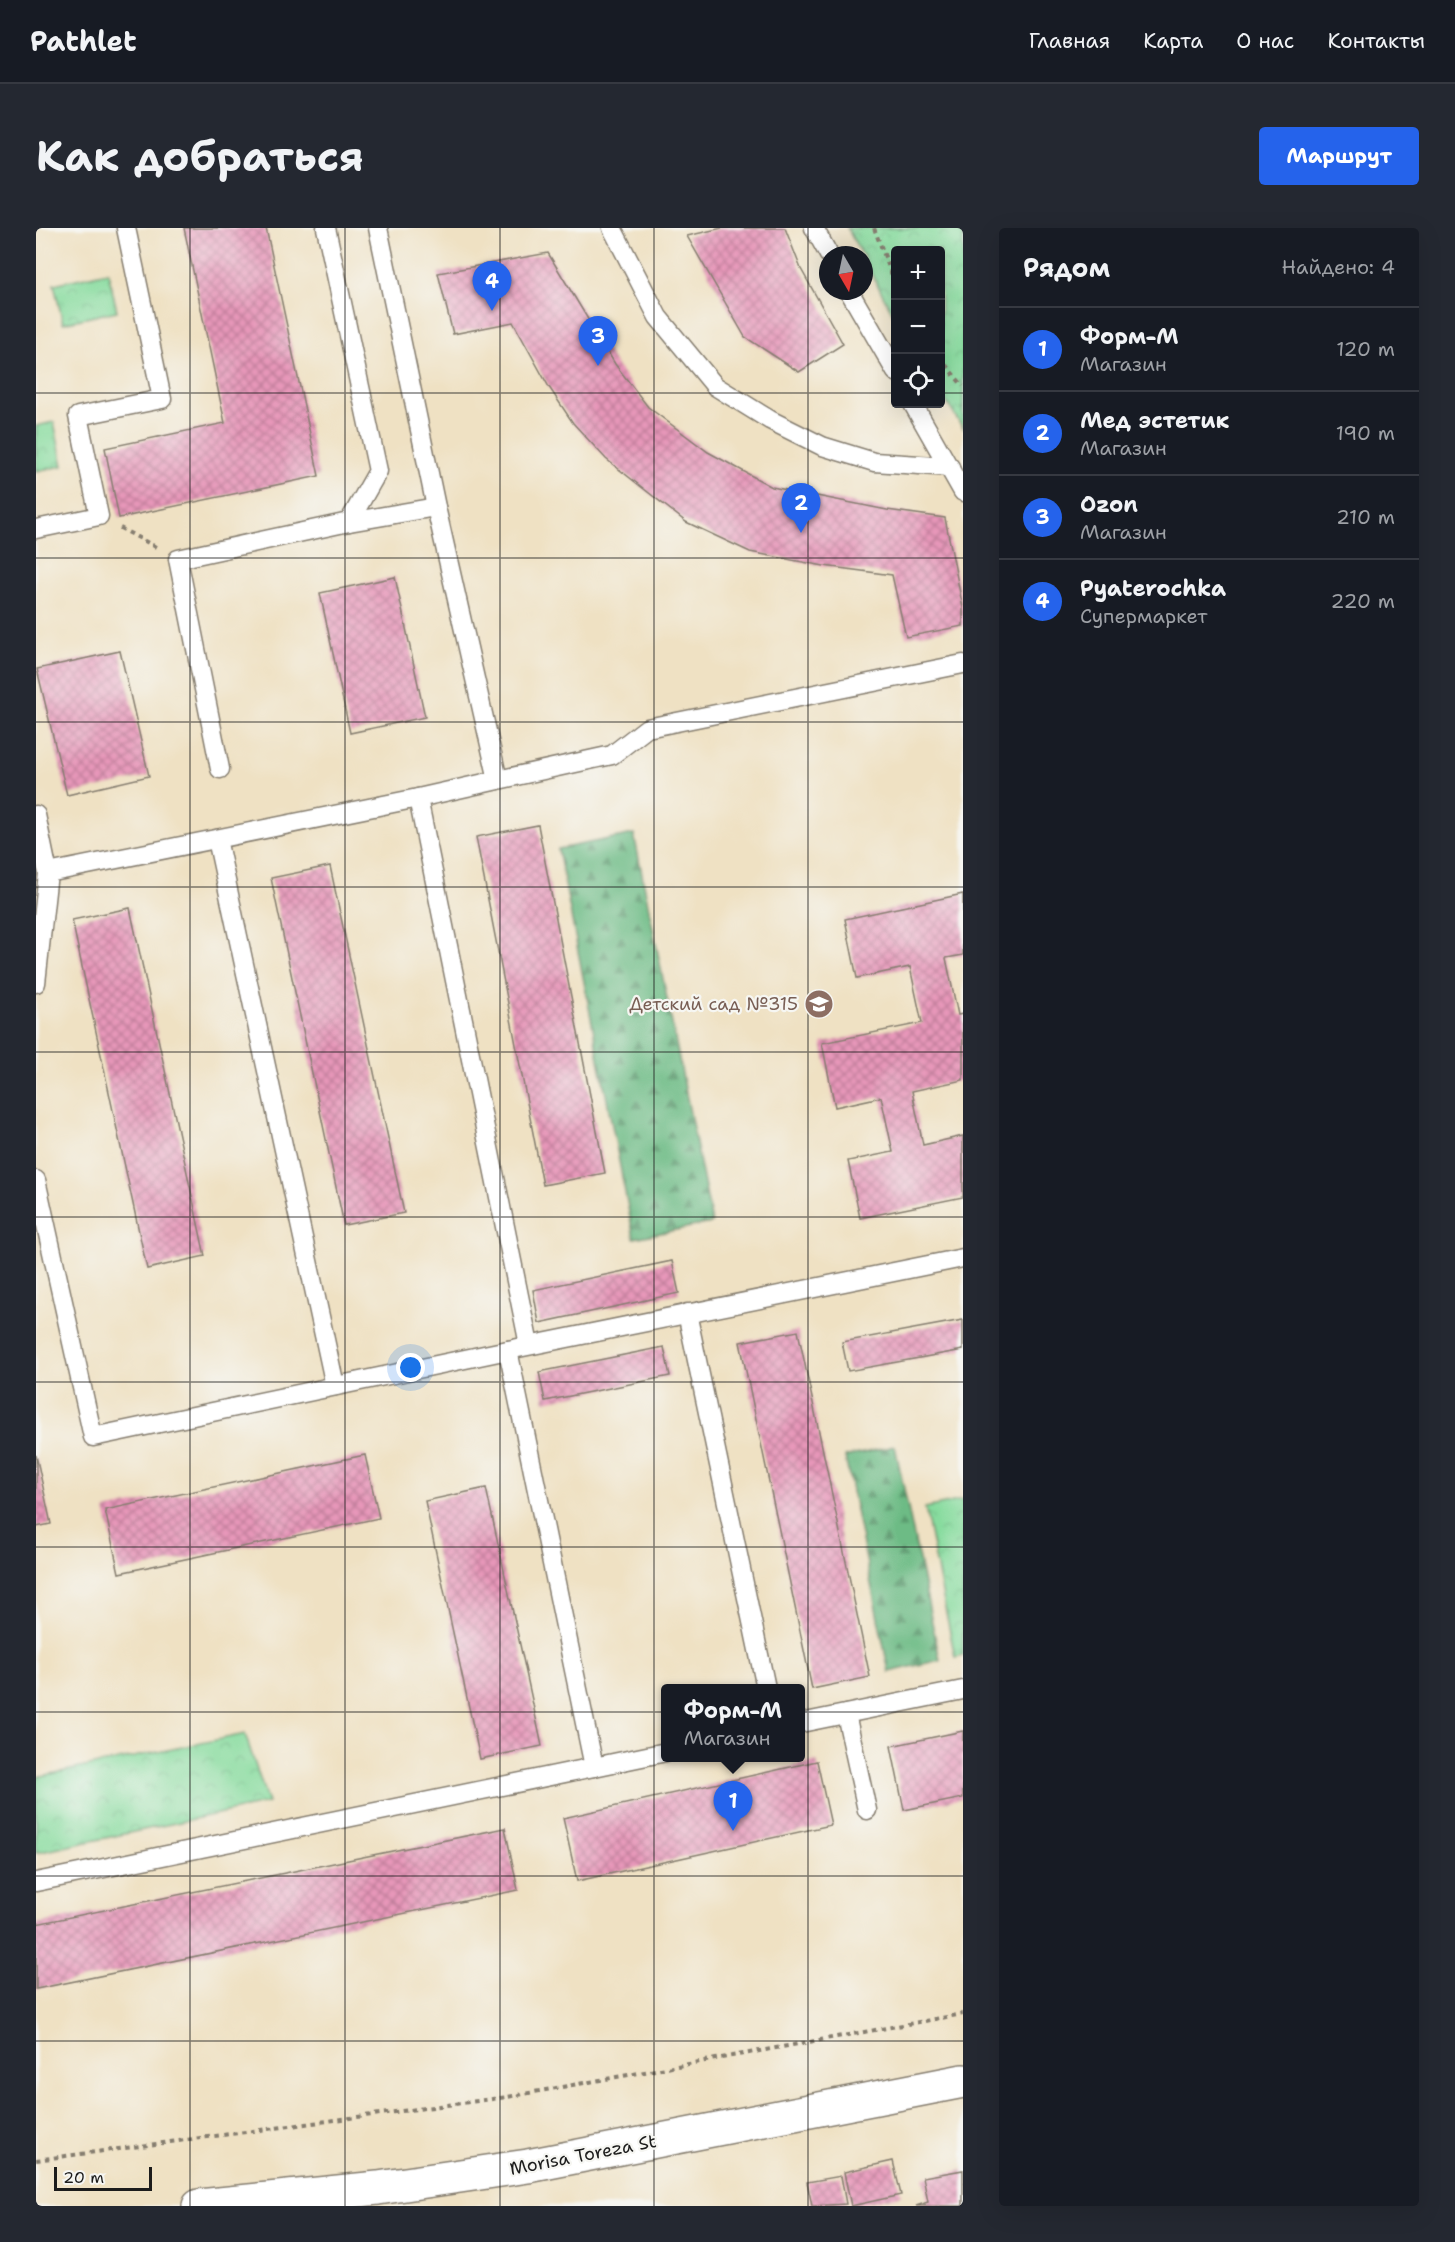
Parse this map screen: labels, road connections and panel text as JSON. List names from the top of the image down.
{
  "streets": {
    "main road": ["Morisa Toreza St"]
  },
  "places": {
    "school or university": ["Детский сад №315"]
  },
  "scale_bar": "20 m",
  "north": "bottom",
  "page": {
    "header": "Pathlet",
    "nav": [
      "Главная",
      "Карта",
      "О нас",
      "Контакты"
    ],
    "buttons": "Маршрут",
    "title": "Как добраться",
    "heading": ["Рядом", "Найдено: 4"],
    "map_buttons": ["+", "−"],
    "pins": [
      "4",
      "3",
      "2",
      "1"
    ],
    "list": [
      {
        "mark": "1",
        "name": "Форм-М",
        "note": "Магазин",
        "value": "120 m"
      },
      {
        "mark": "2",
        "name": "Мед эстетик",
        "note": "Магазин",
        "value": "190 m"
      },
      {
        "mark": "3",
        "name": "Ozon",
        "note": "Магазин",
        "value": "210 m"
      },
      {
        "mark": "4",
        "name": "Pyaterochka",
        "note": "Супермаркет",
        "value": "220 m"
      }
    ],
    "popup": ["Форм-М", "Магазин"],
    "scale": "20 m"
  }
}
